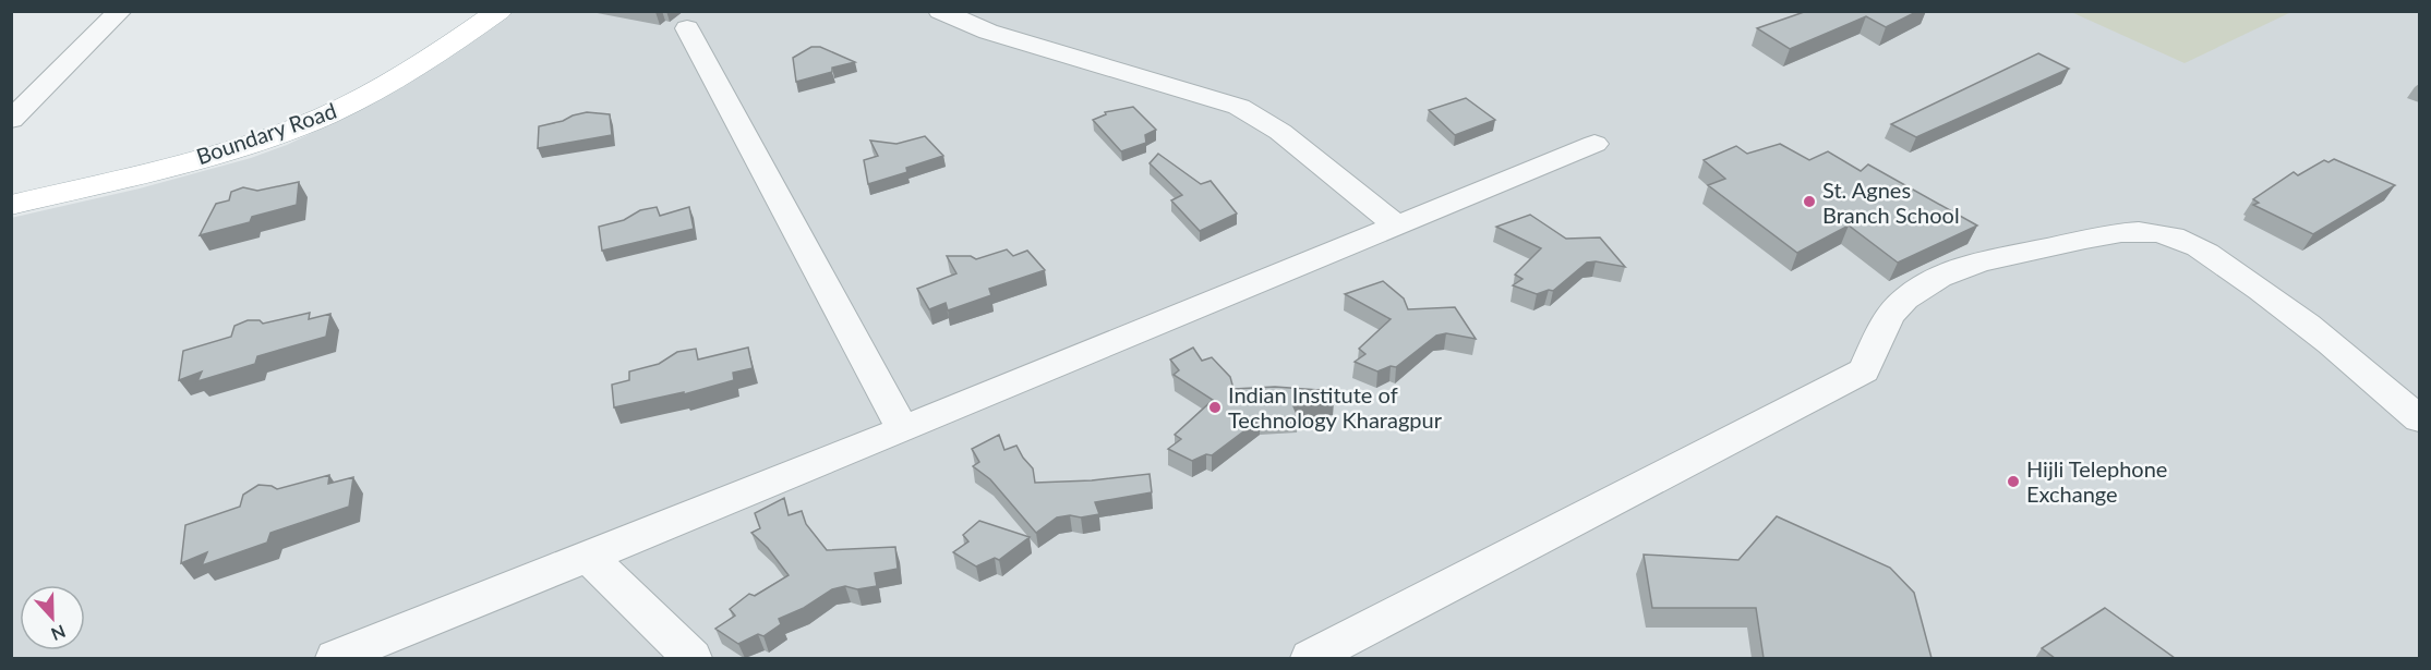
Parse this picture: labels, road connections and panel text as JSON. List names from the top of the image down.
{
  "streets": {
    "main road": ["Boundary Road"]
  },
  "places": ["St. Agnes Branch School", "Indian Institute of Technology Kharagpur", "Hijli Telephone Exchange"],
  "north": "bottom"
}
